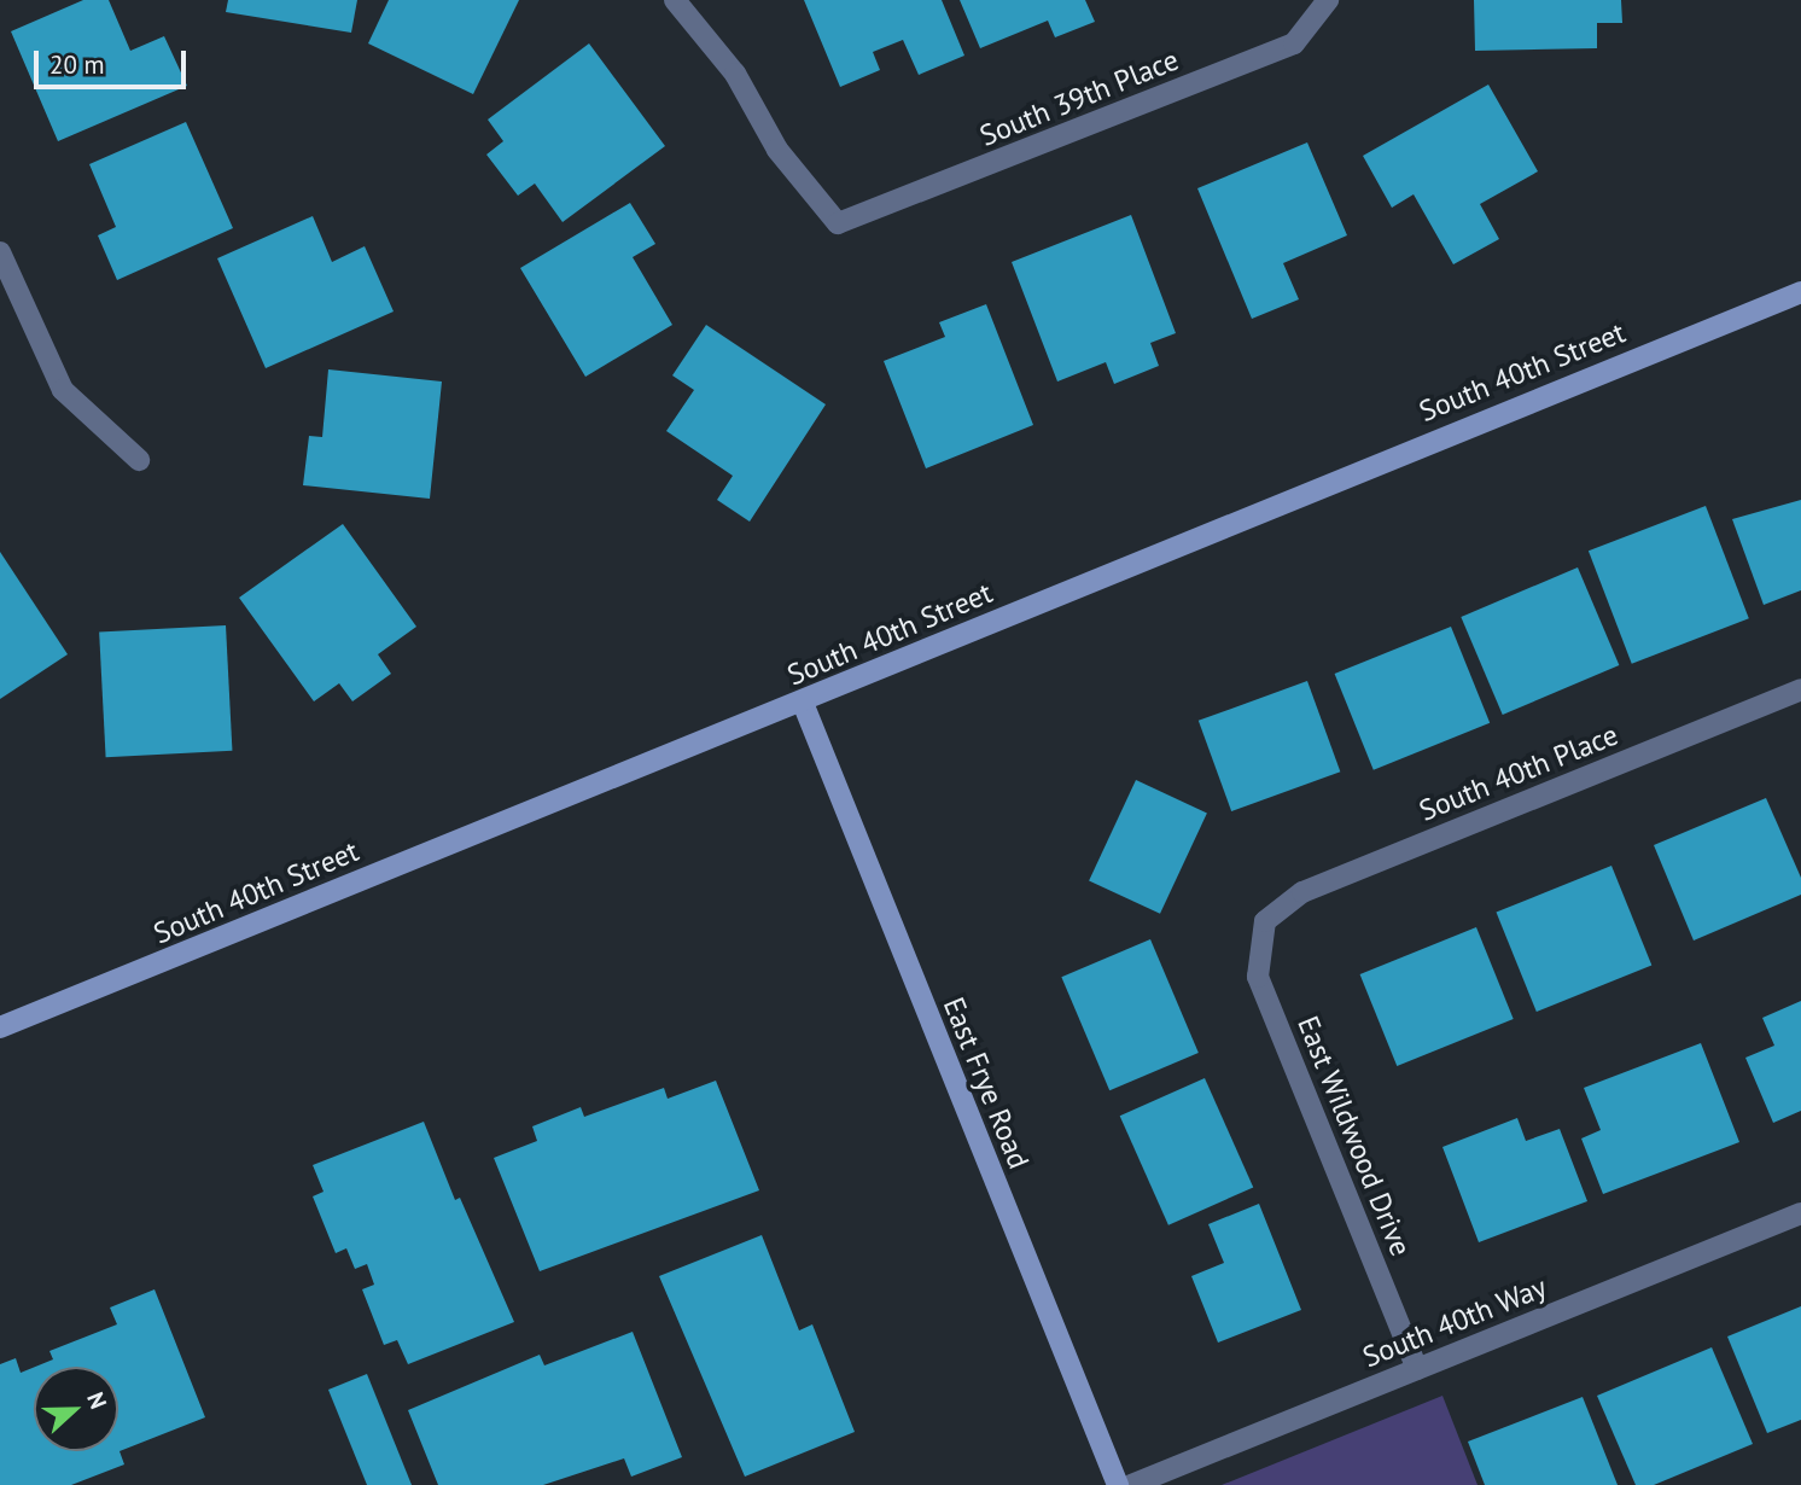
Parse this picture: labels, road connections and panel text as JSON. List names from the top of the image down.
{
  "streets": {
    "main road": ["South 40th Street", "East Frye Road"],
    "street": [
      "South 39th Place",
      "South 40th Place",
      "East Wildwood Drive",
      "South 40th Way"
    ]
  },
  "crossings": [
    ["South 40th Street", "East Frye Road"],
    ["South 40th Place", "East Wildwood Drive"],
    ["East Wildwood Drive", "South 40th Way"]
  ],
  "scale_bar": "20 m",
  "north": "right"
}
